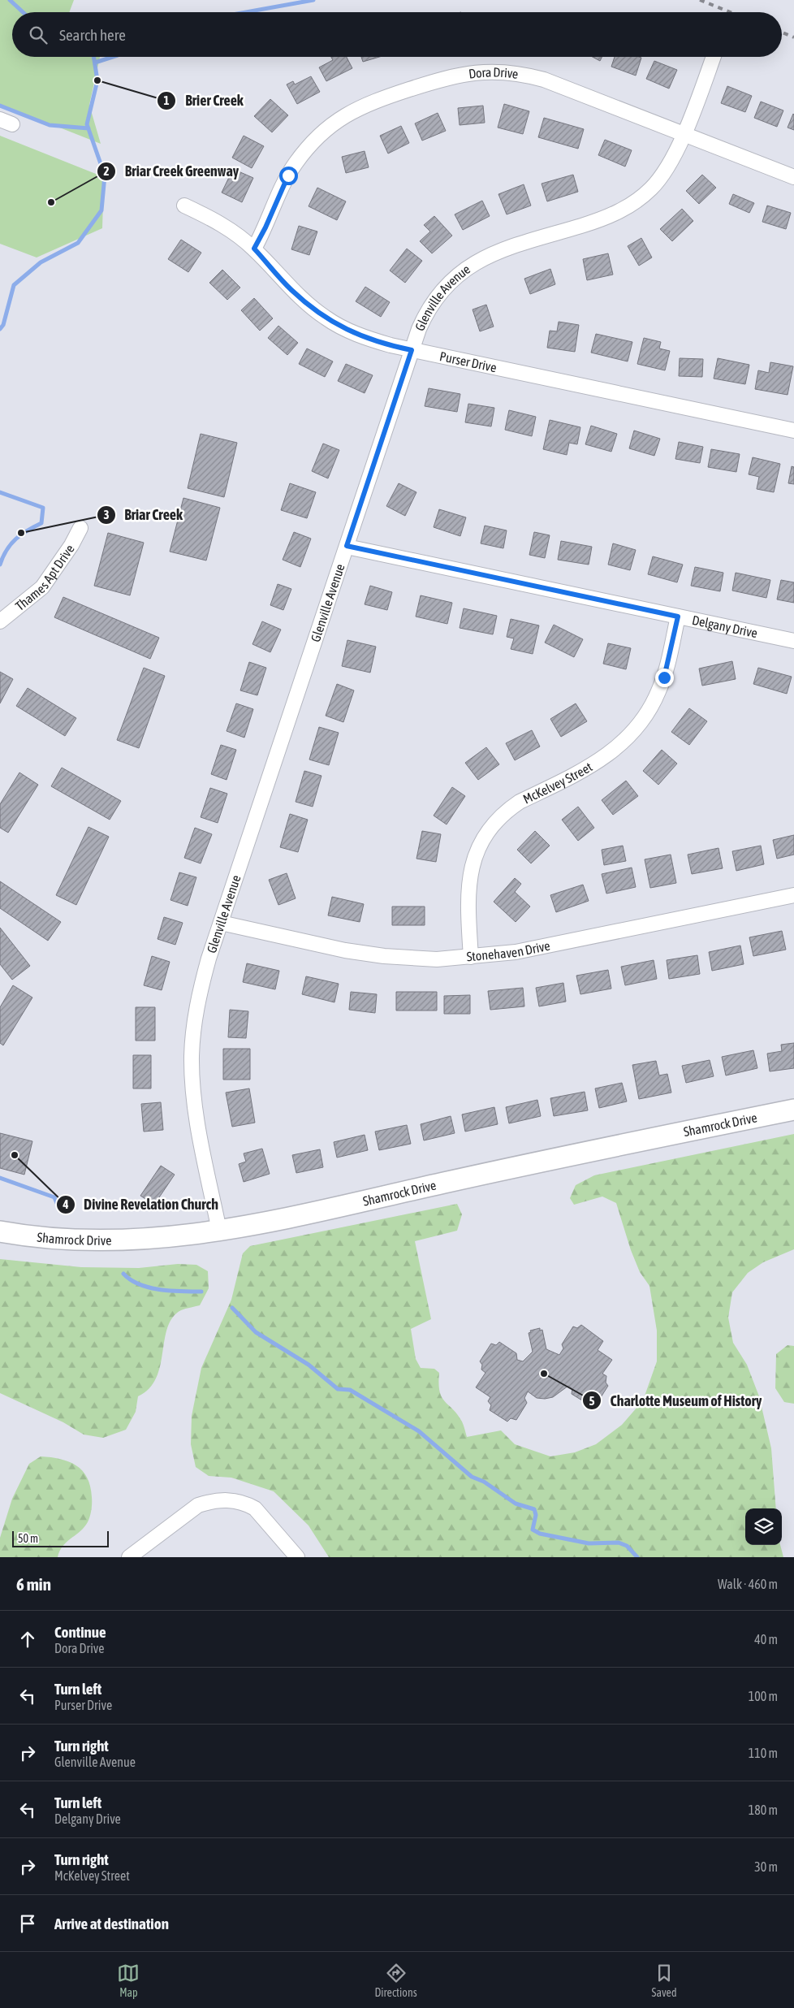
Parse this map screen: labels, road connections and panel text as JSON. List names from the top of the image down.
{
  "streets": {
    "street": [
      "Dora Drive",
      "Glenville Avenue",
      "Purser Drive",
      "Thames Apt Drive",
      "Delgany Drive",
      "McKelvey Street",
      "Stonehaven Drive",
      "Shamrock Drive"
    ]
  },
  "crossings": [
    ["Dora Drive", "Glenville Avenue"],
    ["Dora Drive", "Purser Drive"],
    ["Glenville Avenue", "Purser Drive"],
    ["Glenville Avenue", "Delgany Drive"],
    ["Glenville Avenue", "Stonehaven Drive"],
    ["Glenville Avenue", "Shamrock Drive"],
    ["Delgany Drive", "McKelvey Street"],
    ["McKelvey Street", "Stonehaven Drive"]
  ],
  "places": [
    "Brier Creek",
    "Briar Creek Greenway",
    "Briar Creek",
    "Divine Revelation Church",
    "Charlotte Museum of History"
  ],
  "scale_bar": "50 m",
  "page": {
    "search": "Search here",
    "scale": "50 m",
    "heading": ["6 min", "Walk · 460 m"],
    "list": [
      ["Continue", "Dora Drive", "40 m"],
      ["Turn left", "Purser Drive", "100 m"],
      ["Turn right", "Glenville Avenue", "110 m"],
      ["Turn left", "Delgany Drive", "180 m"],
      ["Turn right", "McKelvey Street", "30 m"],
      "Arrive at destination"
    ],
    "nav": ["Map", "Directions", "Saved"]
  }
}
